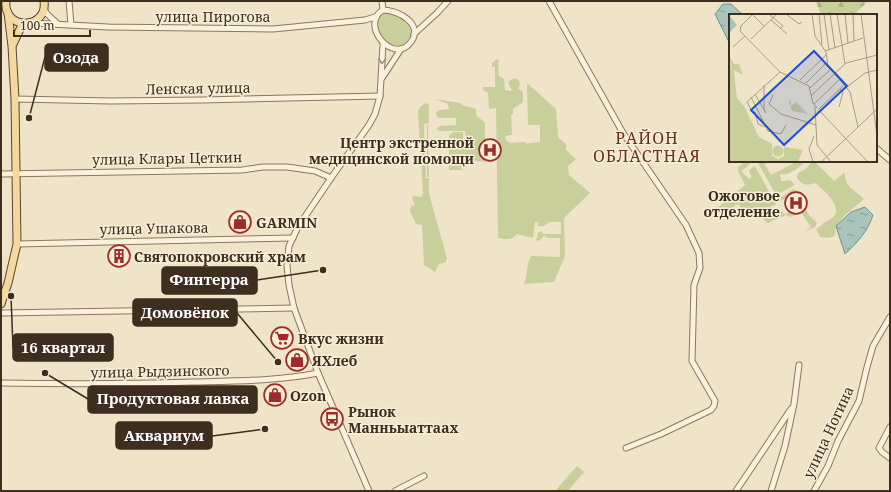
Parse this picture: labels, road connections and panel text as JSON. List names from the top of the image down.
{
  "streets": {
    "street": [
      "улица Пирогова",
      "Ленская улица",
      "улица Клары Цеткин",
      "улица Ушакова",
      "улица Рыдзинского",
      "улица Ногина"
    ]
  },
  "districts": ["РАЙОН ОБЛАСТНАЯ"],
  "places": {
    "other": [
      "Озода",
      "Финтерра",
      "16 квартал",
      "Домовёнок",
      "Продуктовая лавка",
      "Аквариум"
    ],
    "hospital": ["Центр экстренной медицинской помощи", "Ожоговое отделение"],
    "shop": ["GARMIN", "ЯХлеб", "Ozon"],
    "building": ["Святопокровский храм"],
    "supermarket": ["Вкус жизни"],
    "bus stop": ["Рынок Манньыаттаах"]
  },
  "scale_bar": "100 m"
}
